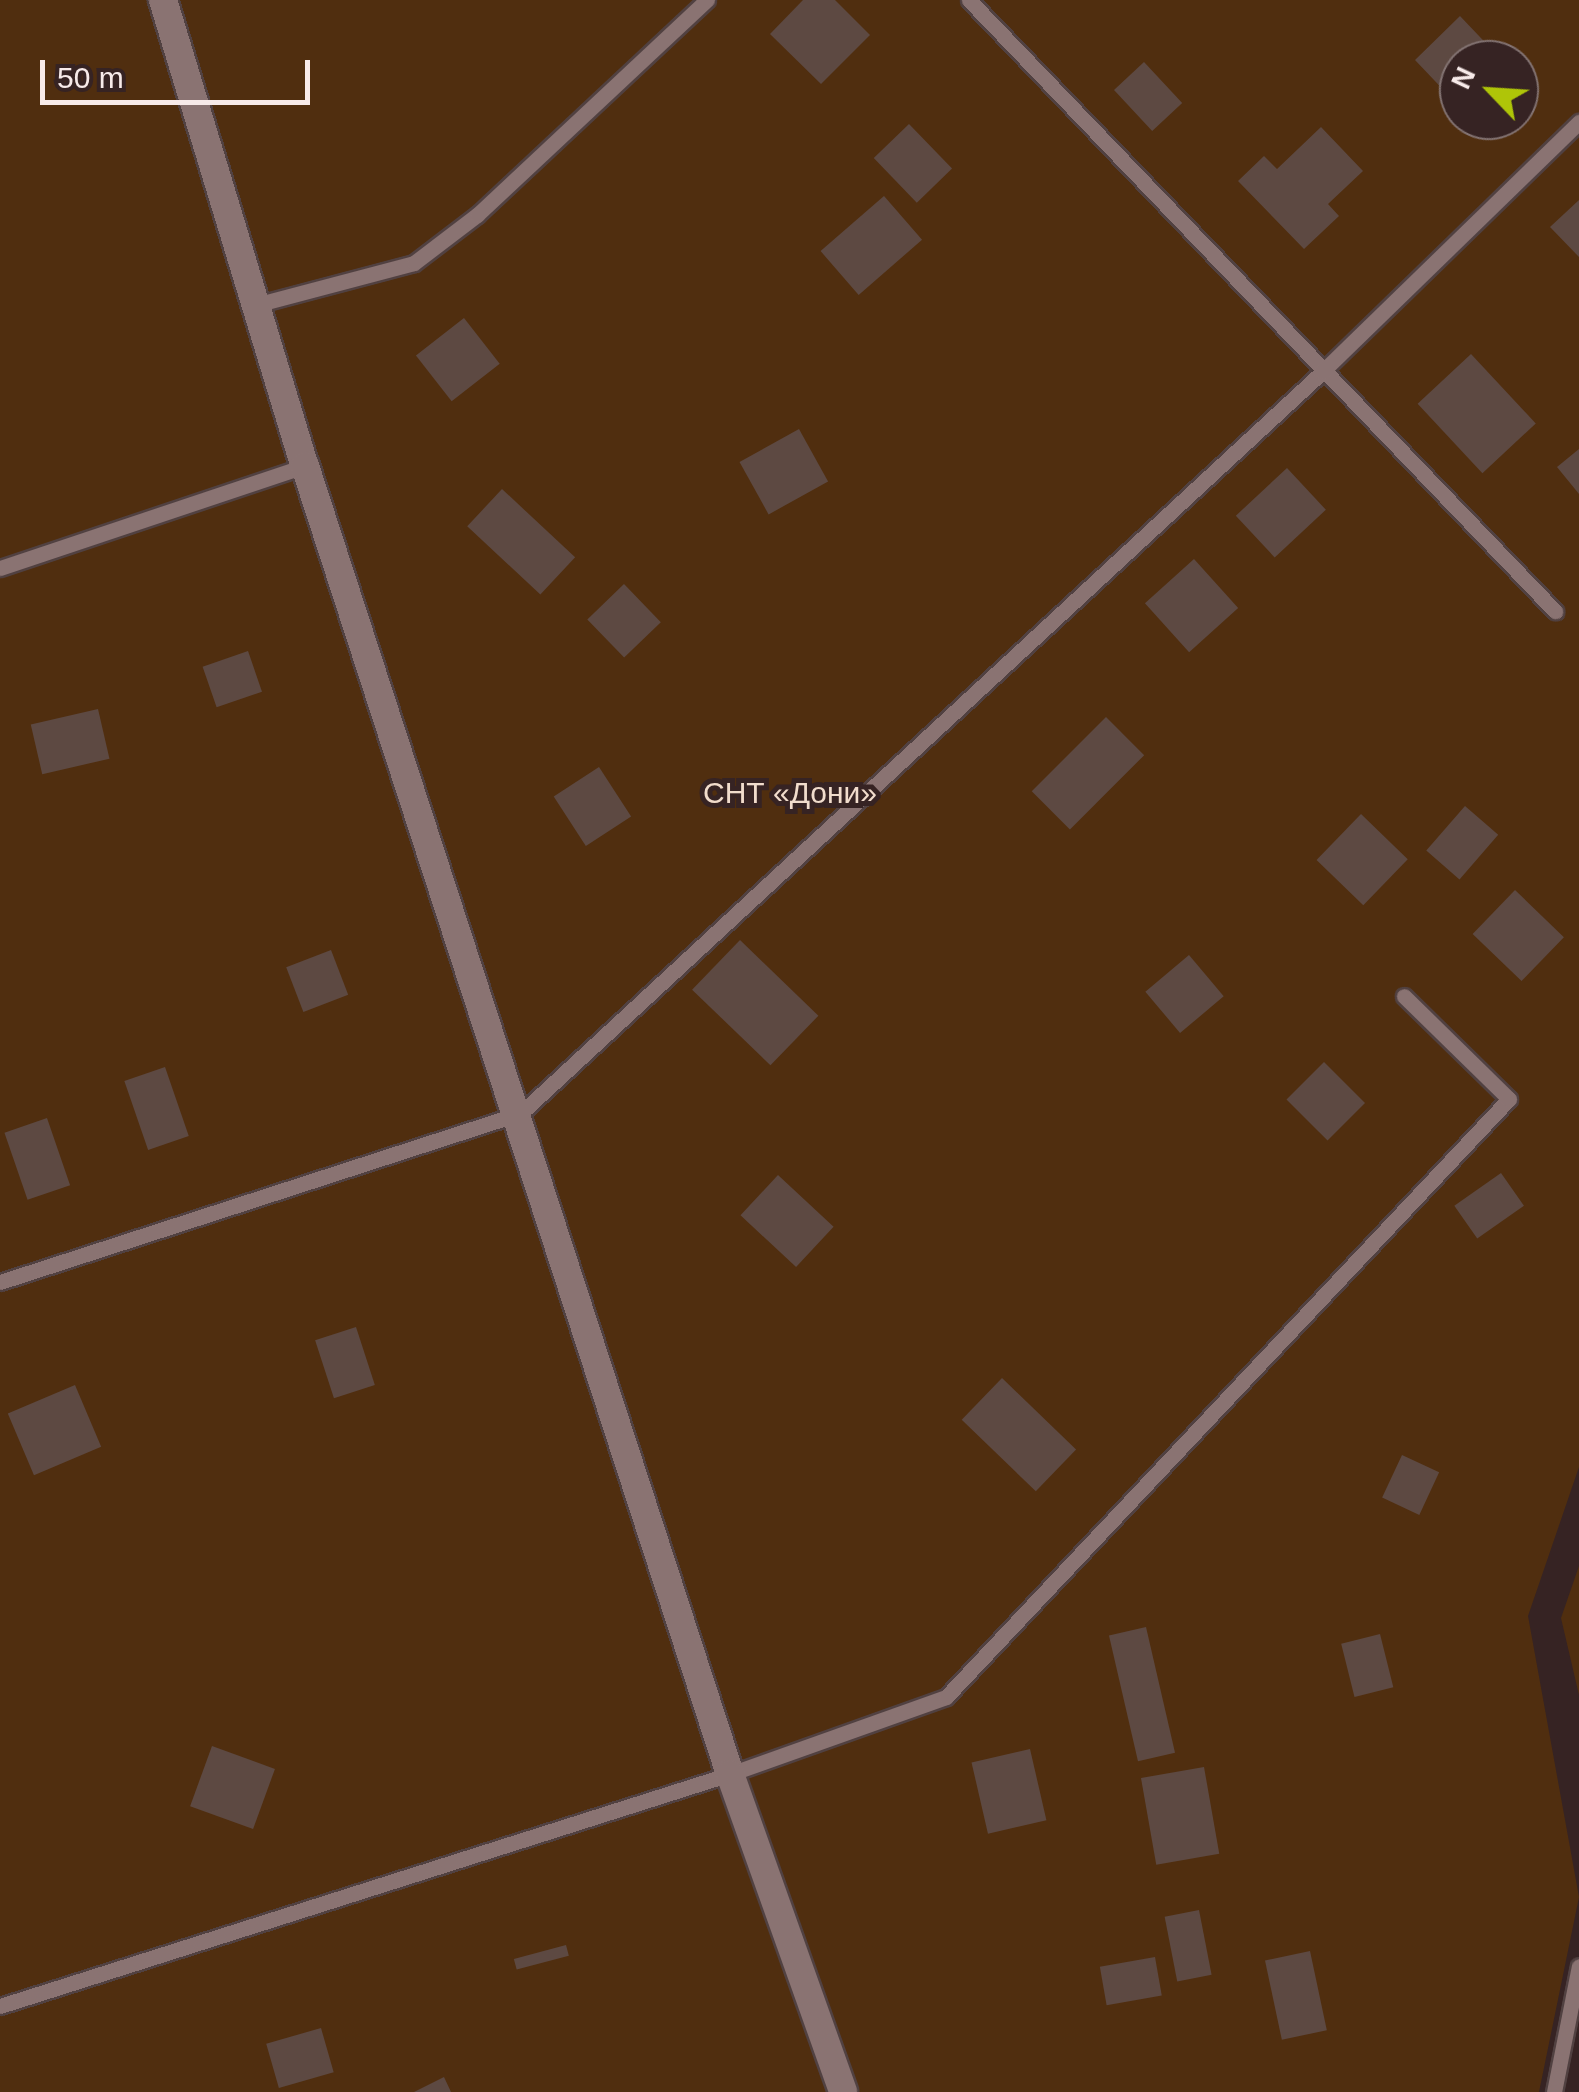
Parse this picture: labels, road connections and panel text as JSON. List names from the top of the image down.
{
  "parks": ["СНТ «Дони»"],
  "scale_bar": "50 m",
  "north": "top left"
}
